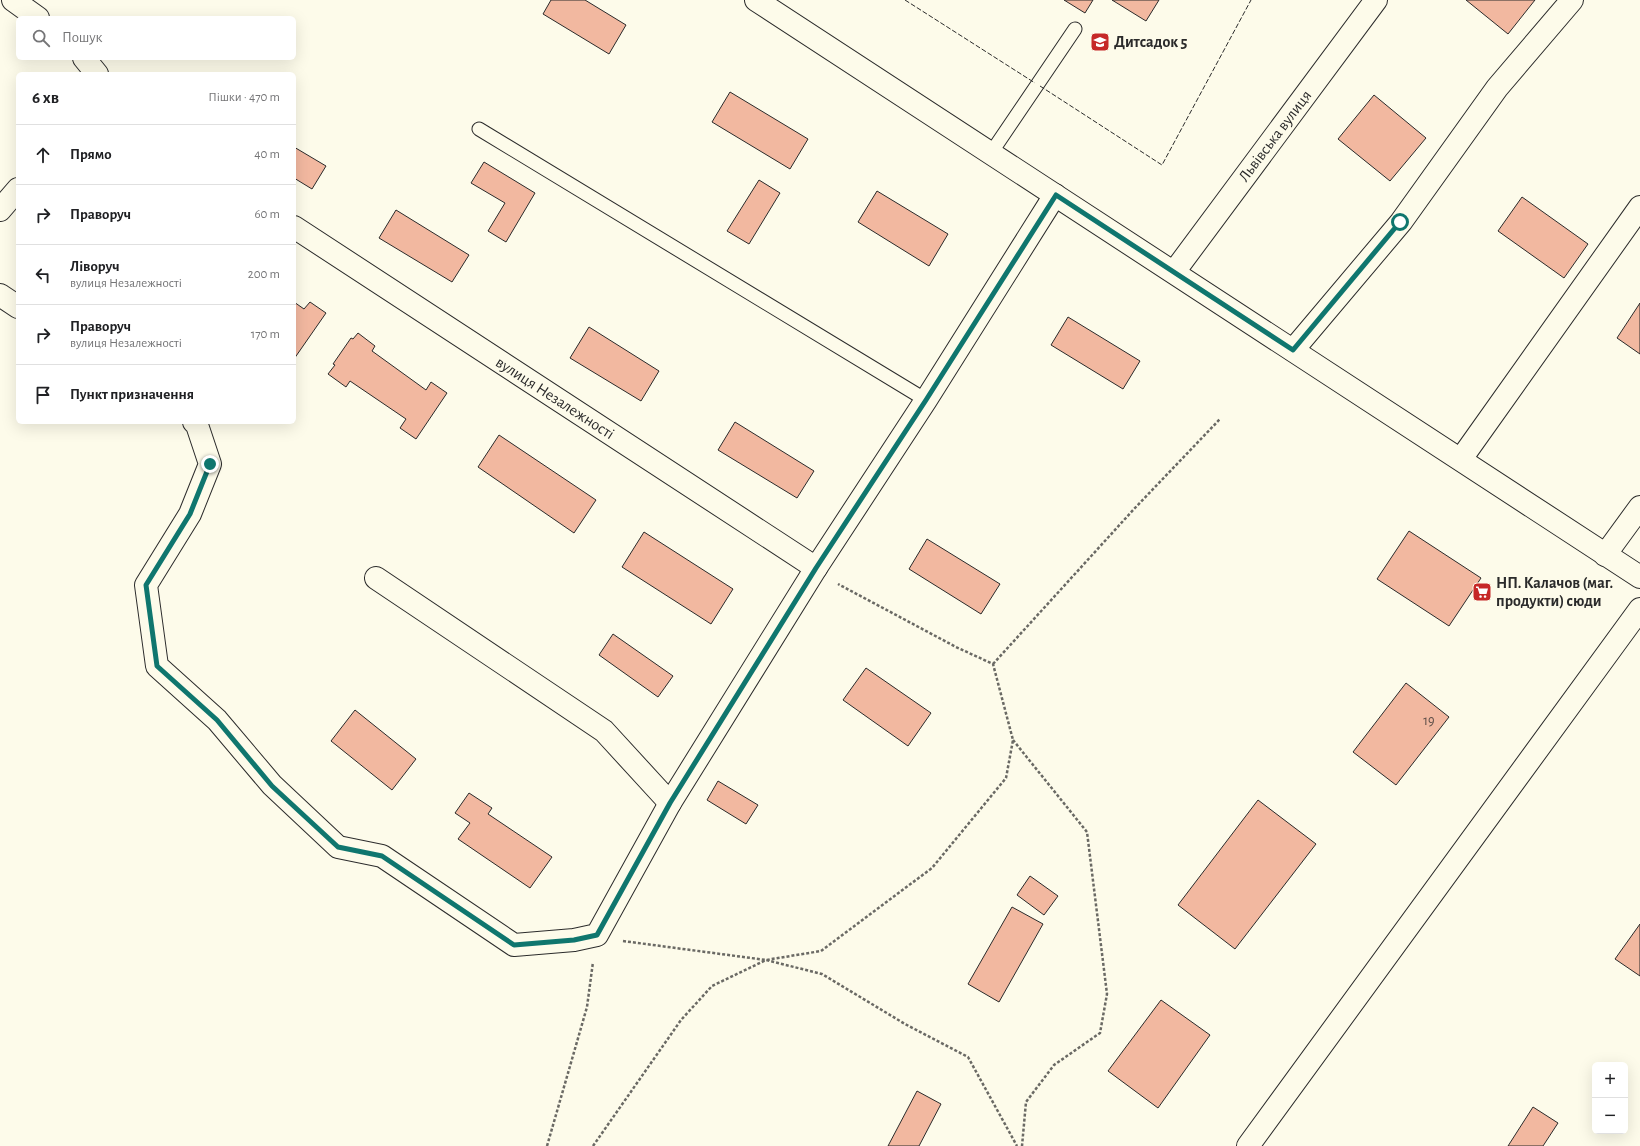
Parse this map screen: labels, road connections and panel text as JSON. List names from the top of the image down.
{
  "streets": {
    "street": ["Львівська вулиця", "вулиця Незалежності"]
  },
  "places": {
    "school or university": ["Дитсадок 5"],
    "supermarket": ["НП. Калачов (маг. продукти) сюди"]
  },
  "house_numbers": ["19"],
  "page": {
    "search": "Пошук",
    "heading": ["6 хв", "Пішки · 470 m"],
    "list": [
      ["Прямо", "40 m"],
      ["Праворуч", "60 m"],
      ["Ліворуч", "вулиця Незалежності", "200 m"],
      ["Праворуч", "вулиця Незалежності", "170 m"],
      "Пункт призначення"
    ],
    "map_buttons": ["+", "−"]
  }
}
